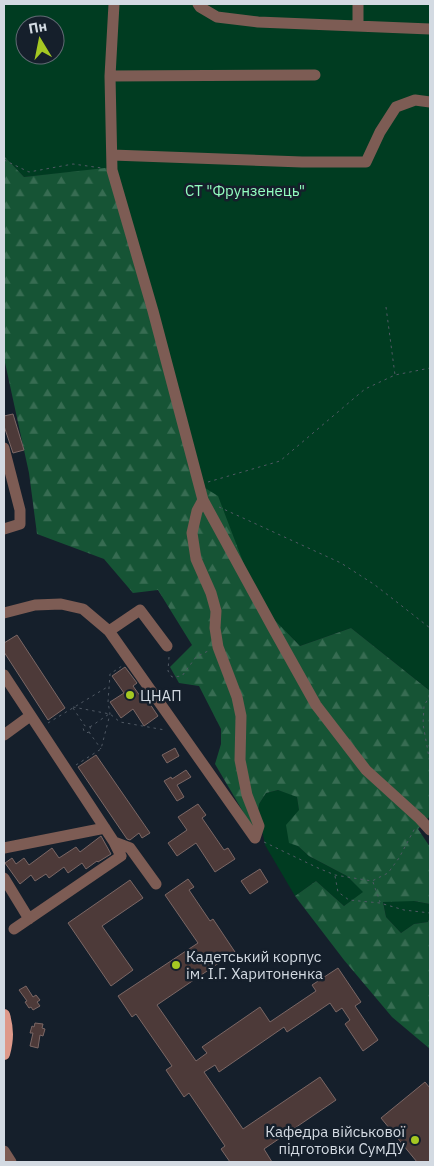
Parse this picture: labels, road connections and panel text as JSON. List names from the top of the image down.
{
  "parks": ["СТ \"Фрунзенець\""],
  "places": ["ЦНАП", "Кадетський корпус ім. І.Г. Харитоненка", "Кафедра військової підготовки СумДУ"],
  "north": "top"
}
